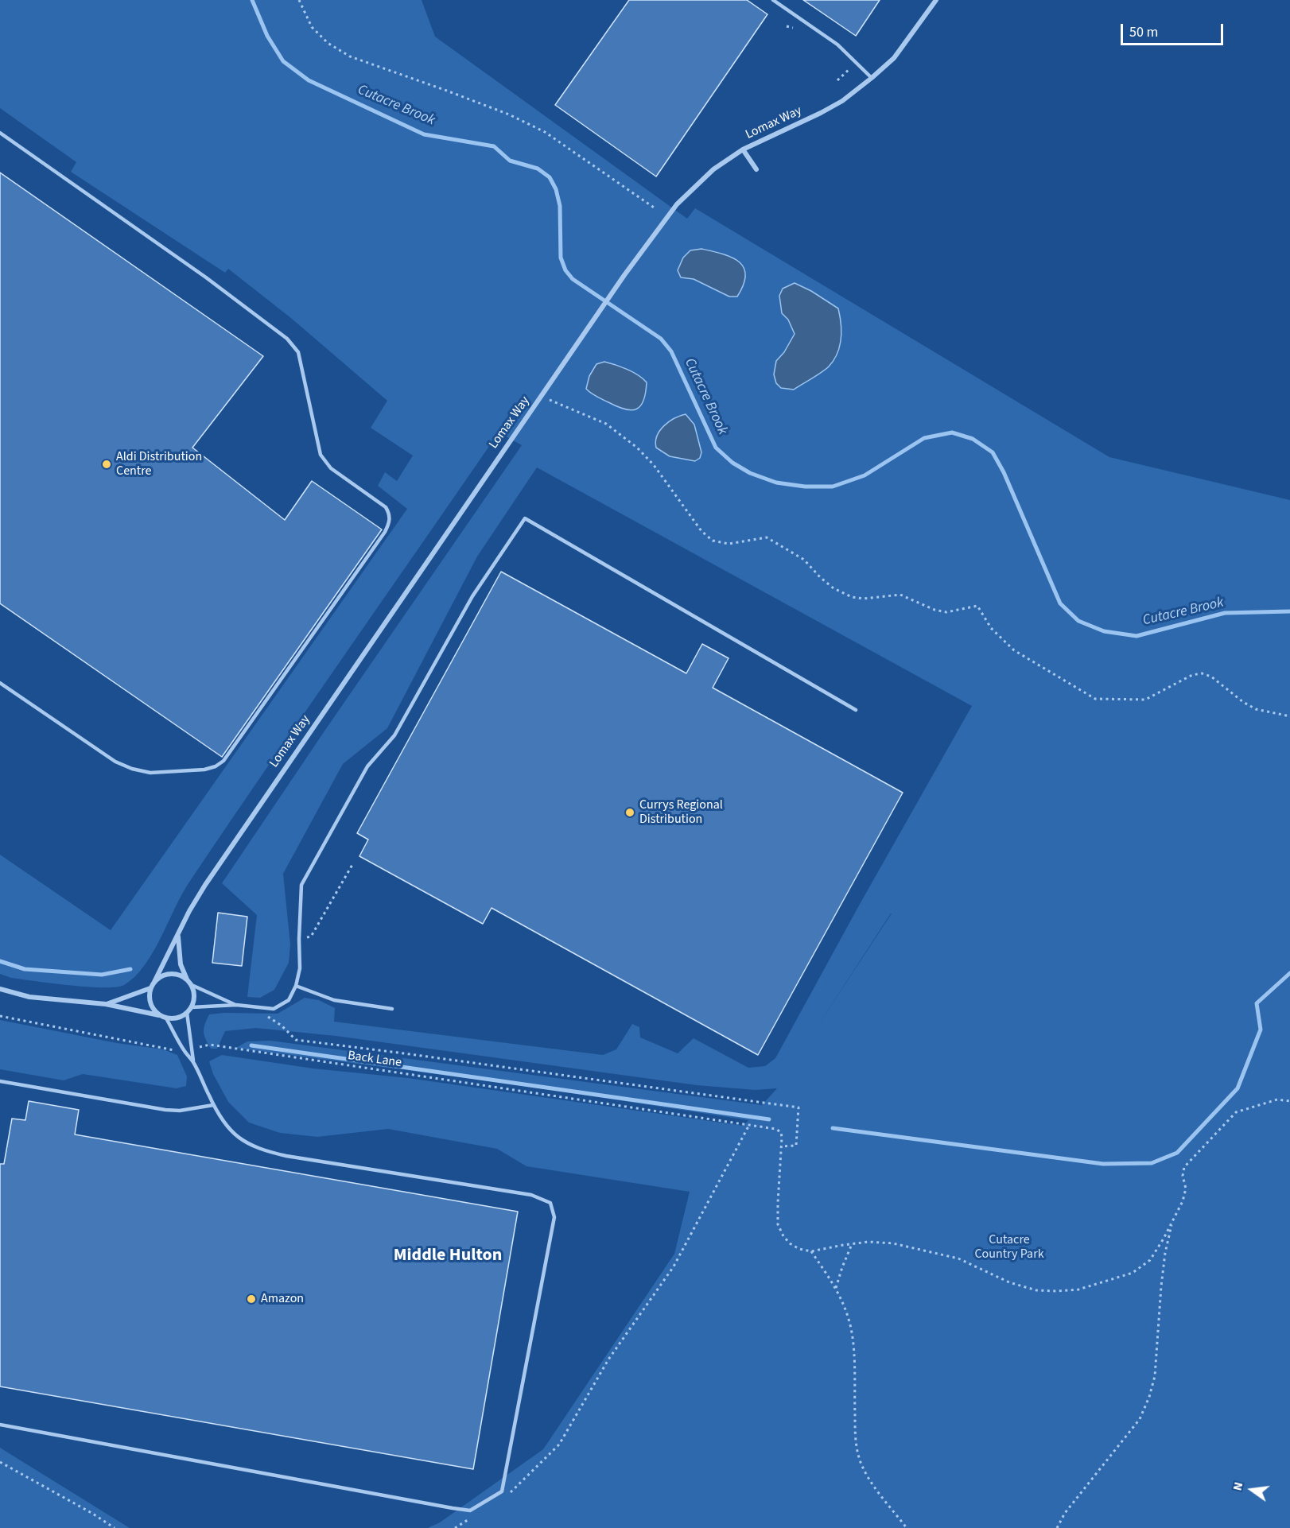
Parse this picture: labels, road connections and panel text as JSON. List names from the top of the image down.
{
  "streets": {
    "street": ["Lomax Way"],
    "path": ["Back Lane"]
  },
  "districts": ["Middle Hulton"],
  "water": ["Cutacre Brook"],
  "parks": ["Cutacre Country Park"],
  "places": ["Aldi Distribution Centre", "Currys Regional Distribution", "Amazon"],
  "scale_bar": "50 m",
  "north": "left"
}
